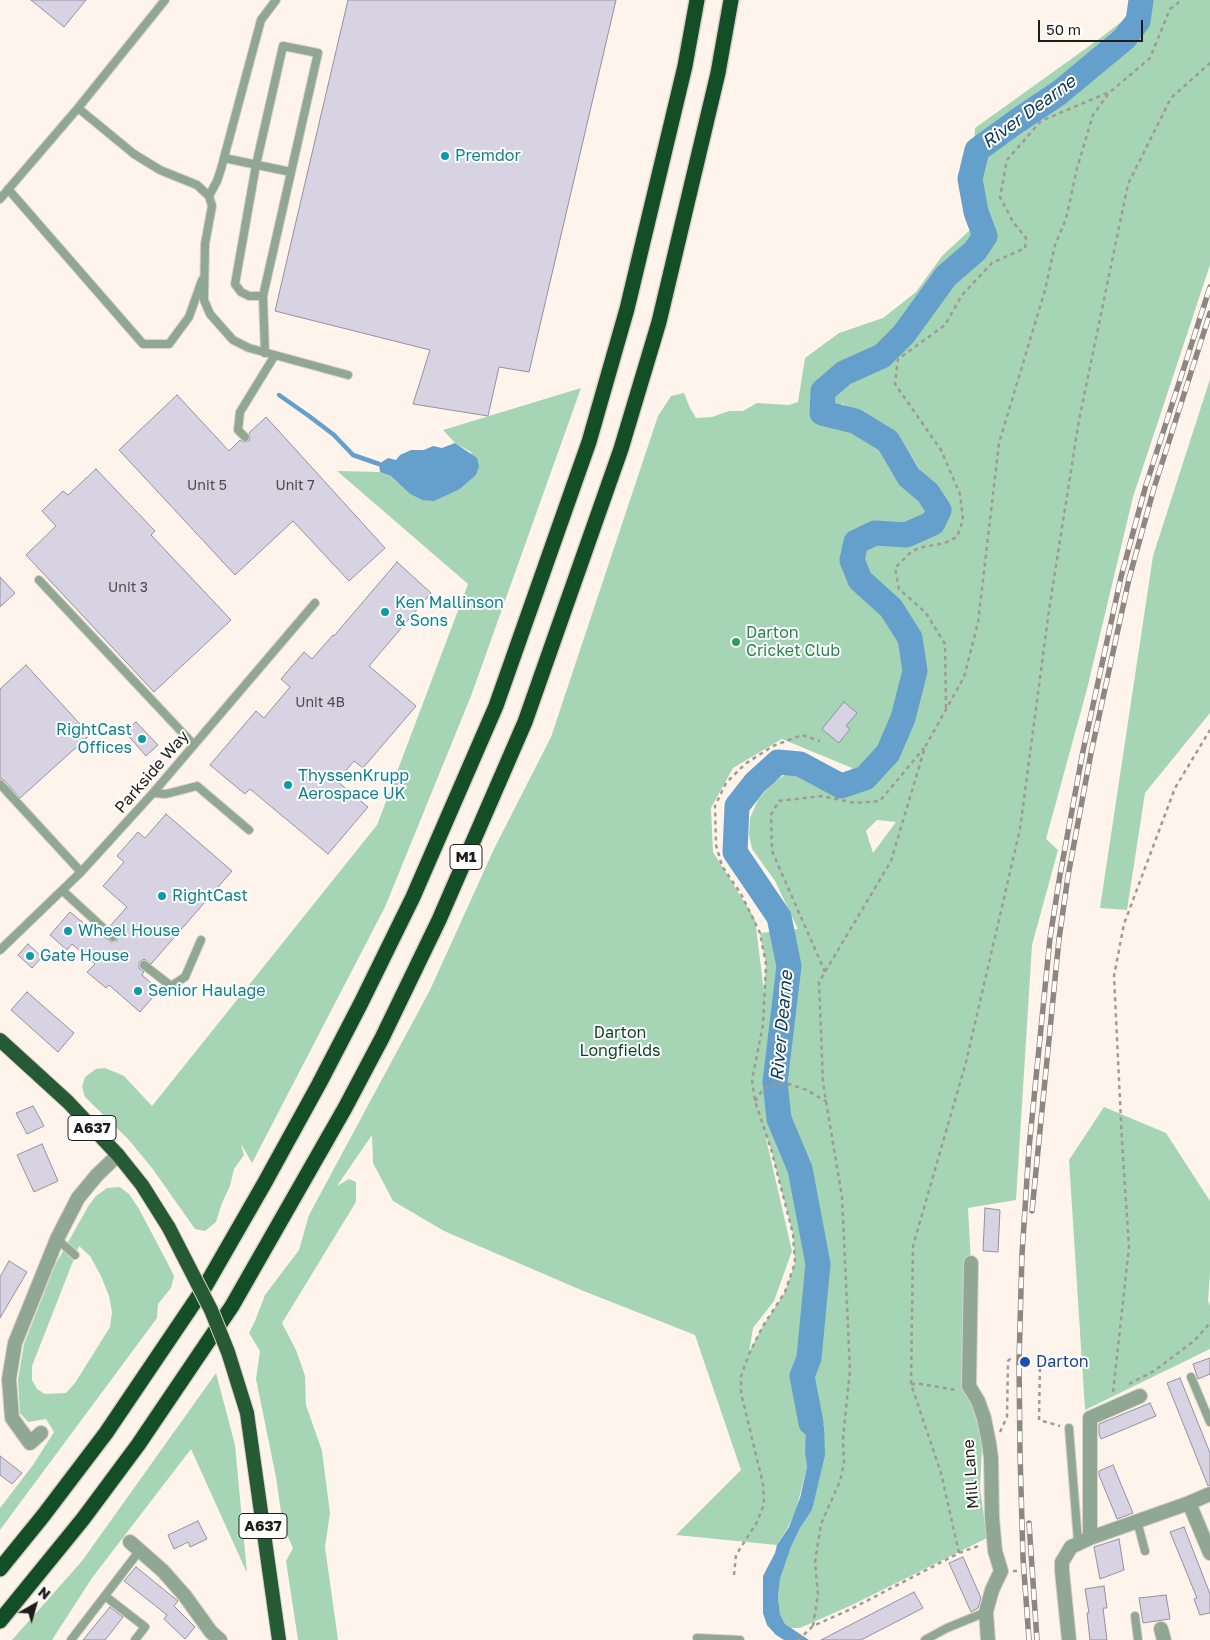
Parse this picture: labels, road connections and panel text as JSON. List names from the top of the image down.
{
  "streets": {
    "highway": ["M1", "A637"],
    "street": ["Mill Lane"],
    "lane": ["Parkside Way"]
  },
  "water": ["River Dearne"],
  "parks": ["Darton Longfields"],
  "places": [
    "Premdor",
    "Ken Mallinson & Sons",
    "Darton Cricket Club",
    "RightCast Offices",
    "ThyssenKrupp Aerospace UK",
    "RightCast",
    "Wheel House",
    "Gate House",
    "Senior Haulage",
    "Darton"
  ],
  "house_numbers": [
    "Unit 5",
    "Unit 7",
    "Unit 3",
    "Unit 4B"
  ],
  "scale_bar": "50 m",
  "north": "top right"
}
